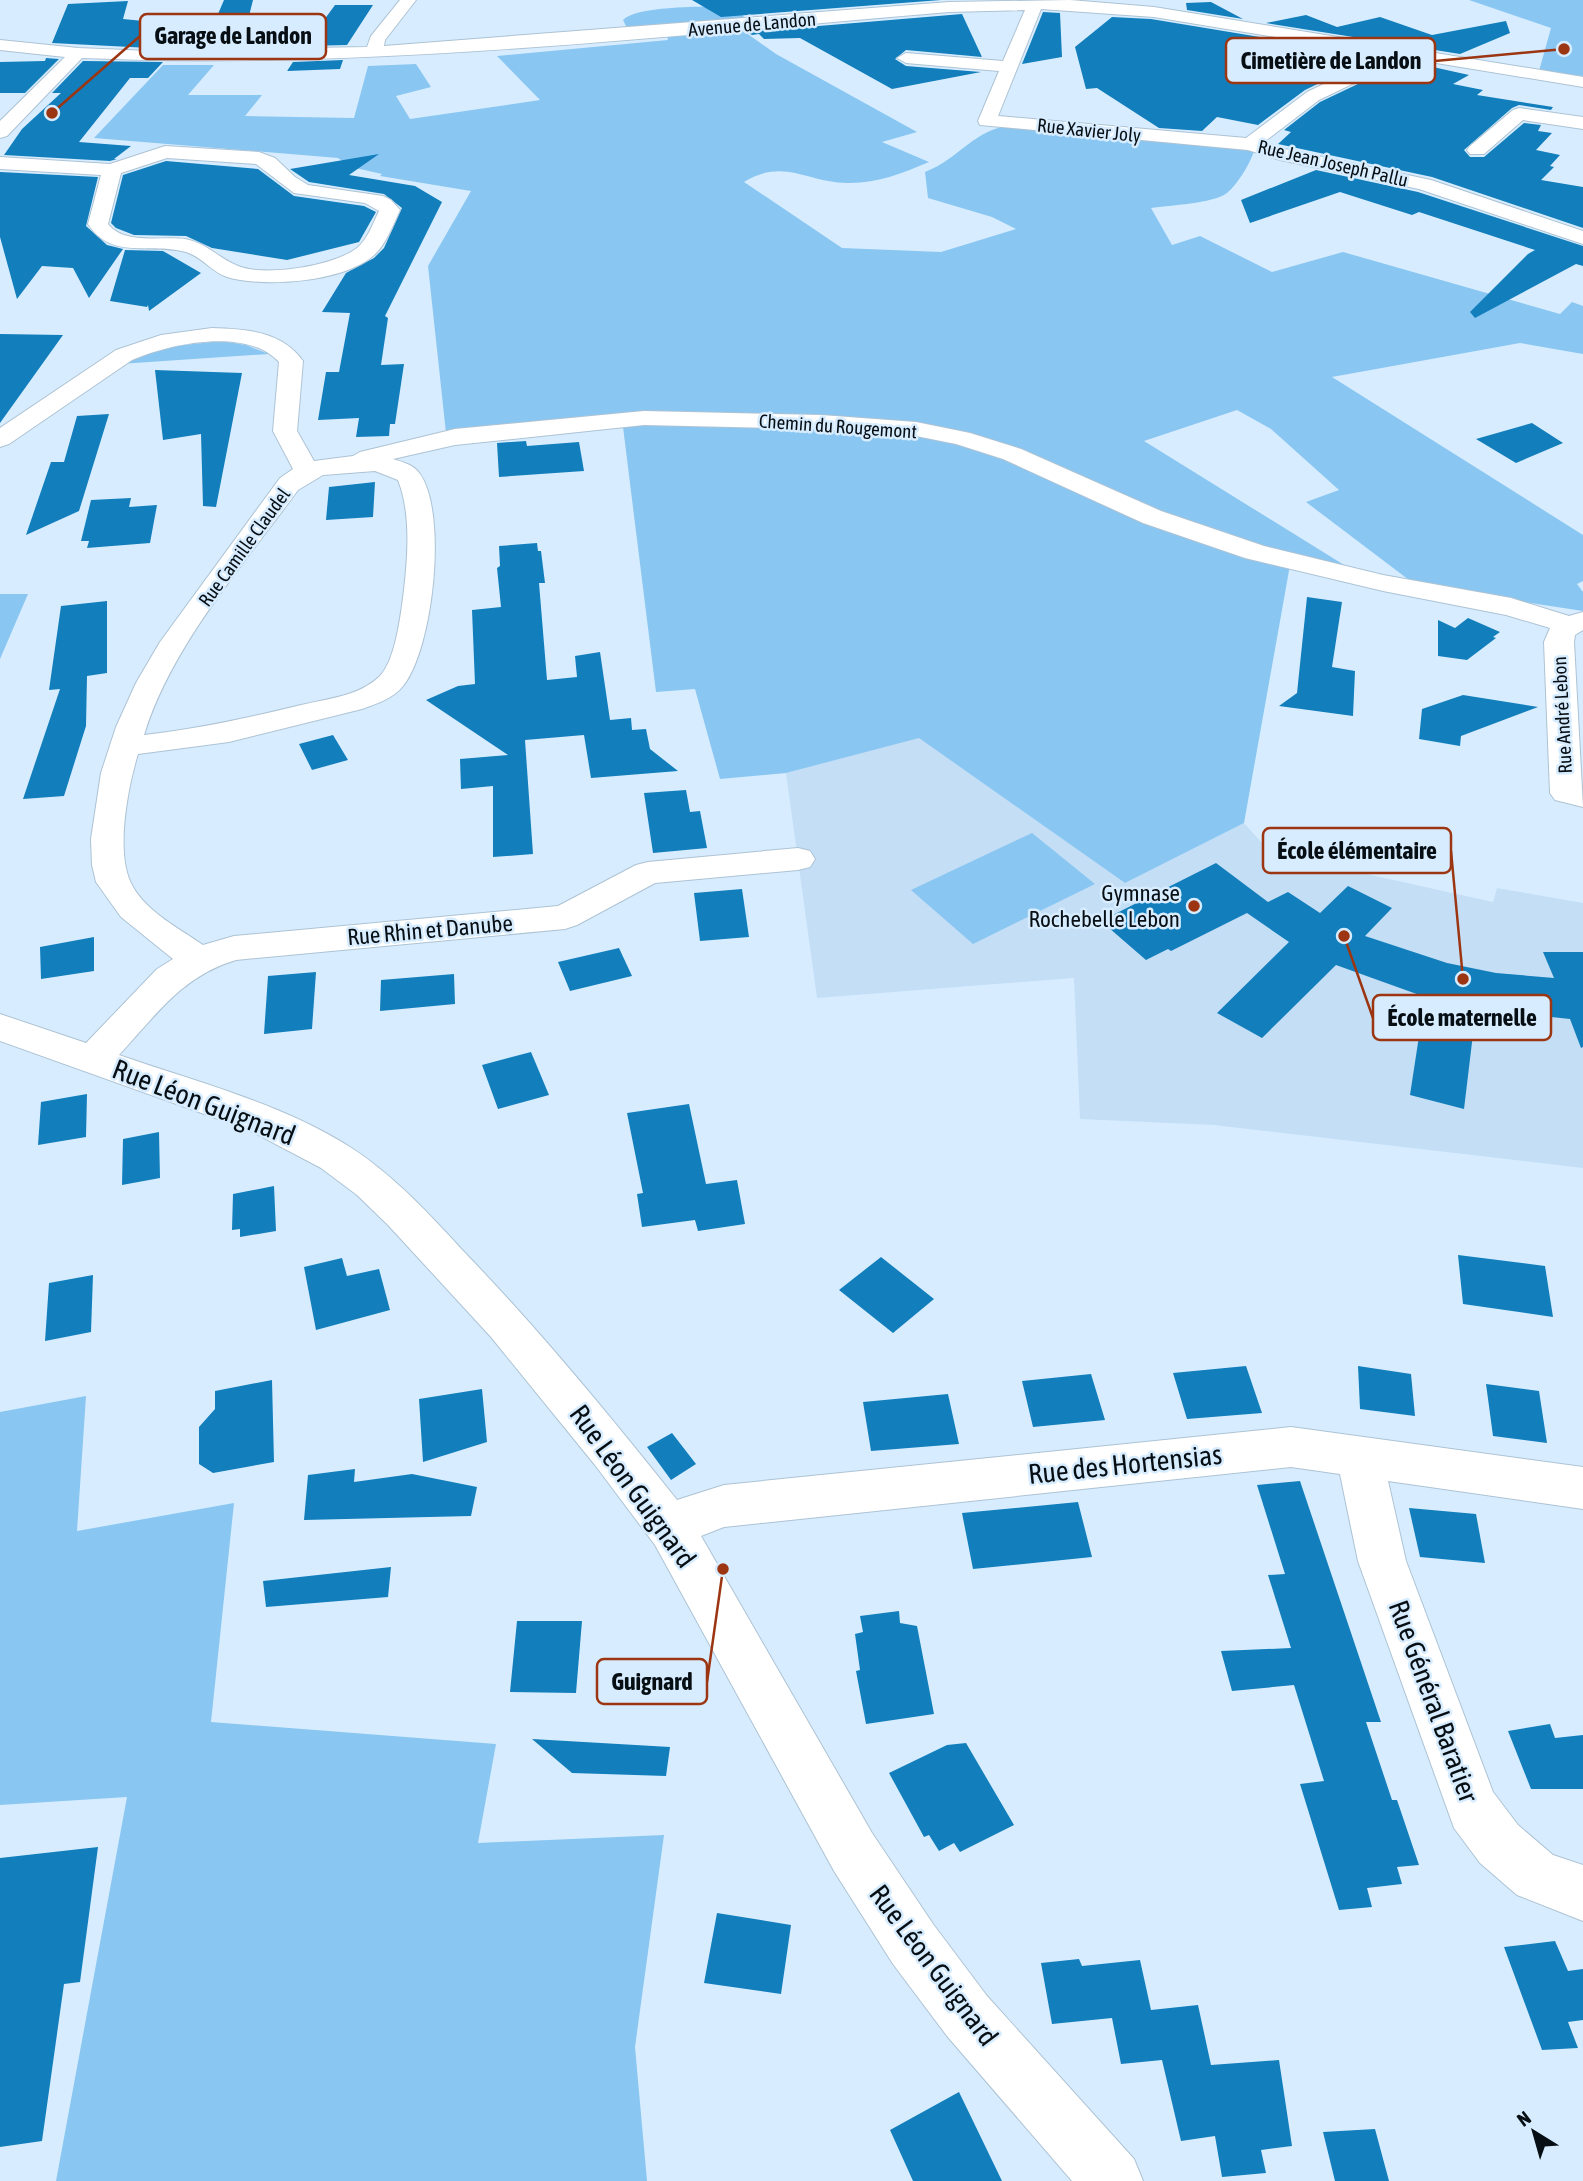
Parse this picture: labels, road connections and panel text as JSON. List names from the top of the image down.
{
  "streets": {
    "street": [
      "Avenue de Landon",
      "Rue Xavier Joly",
      "Rue Jean Joseph Pallu",
      "Chemin du Rougemont",
      "Rue Camille Claudel",
      "Rue André Lebon",
      "Rue Rhin et Danube",
      "Rue Léon Guignard",
      "Rue des Hortensias",
      "Rue Général Baratier"
    ]
  },
  "crossings": [
    ["Avenue de Landon", "Rue Xavier Joly"],
    ["Avenue de Landon", "Rue Jean Joseph Pallu"],
    ["Rue Xavier Joly", "Rue Jean Joseph Pallu"],
    ["Chemin du Rougemont", "Rue Camille Claudel"],
    ["Chemin du Rougemont", "Rue André Lebon"],
    ["Rue Camille Claudel", "Rue Rhin et Danube"],
    ["Rue Rhin et Danube", "Rue Léon Guignard"],
    ["Rue Léon Guignard", "Rue des Hortensias"],
    ["Rue des Hortensias", "Rue Général Baratier"]
  ],
  "places": [
    "Cimetière de Landon",
    "Garage de Landon",
    "Gymnase Rochebelle Lebon",
    "École maternelle",
    "École élémentaire",
    "Guignard"
  ],
  "north": "top left"
}
